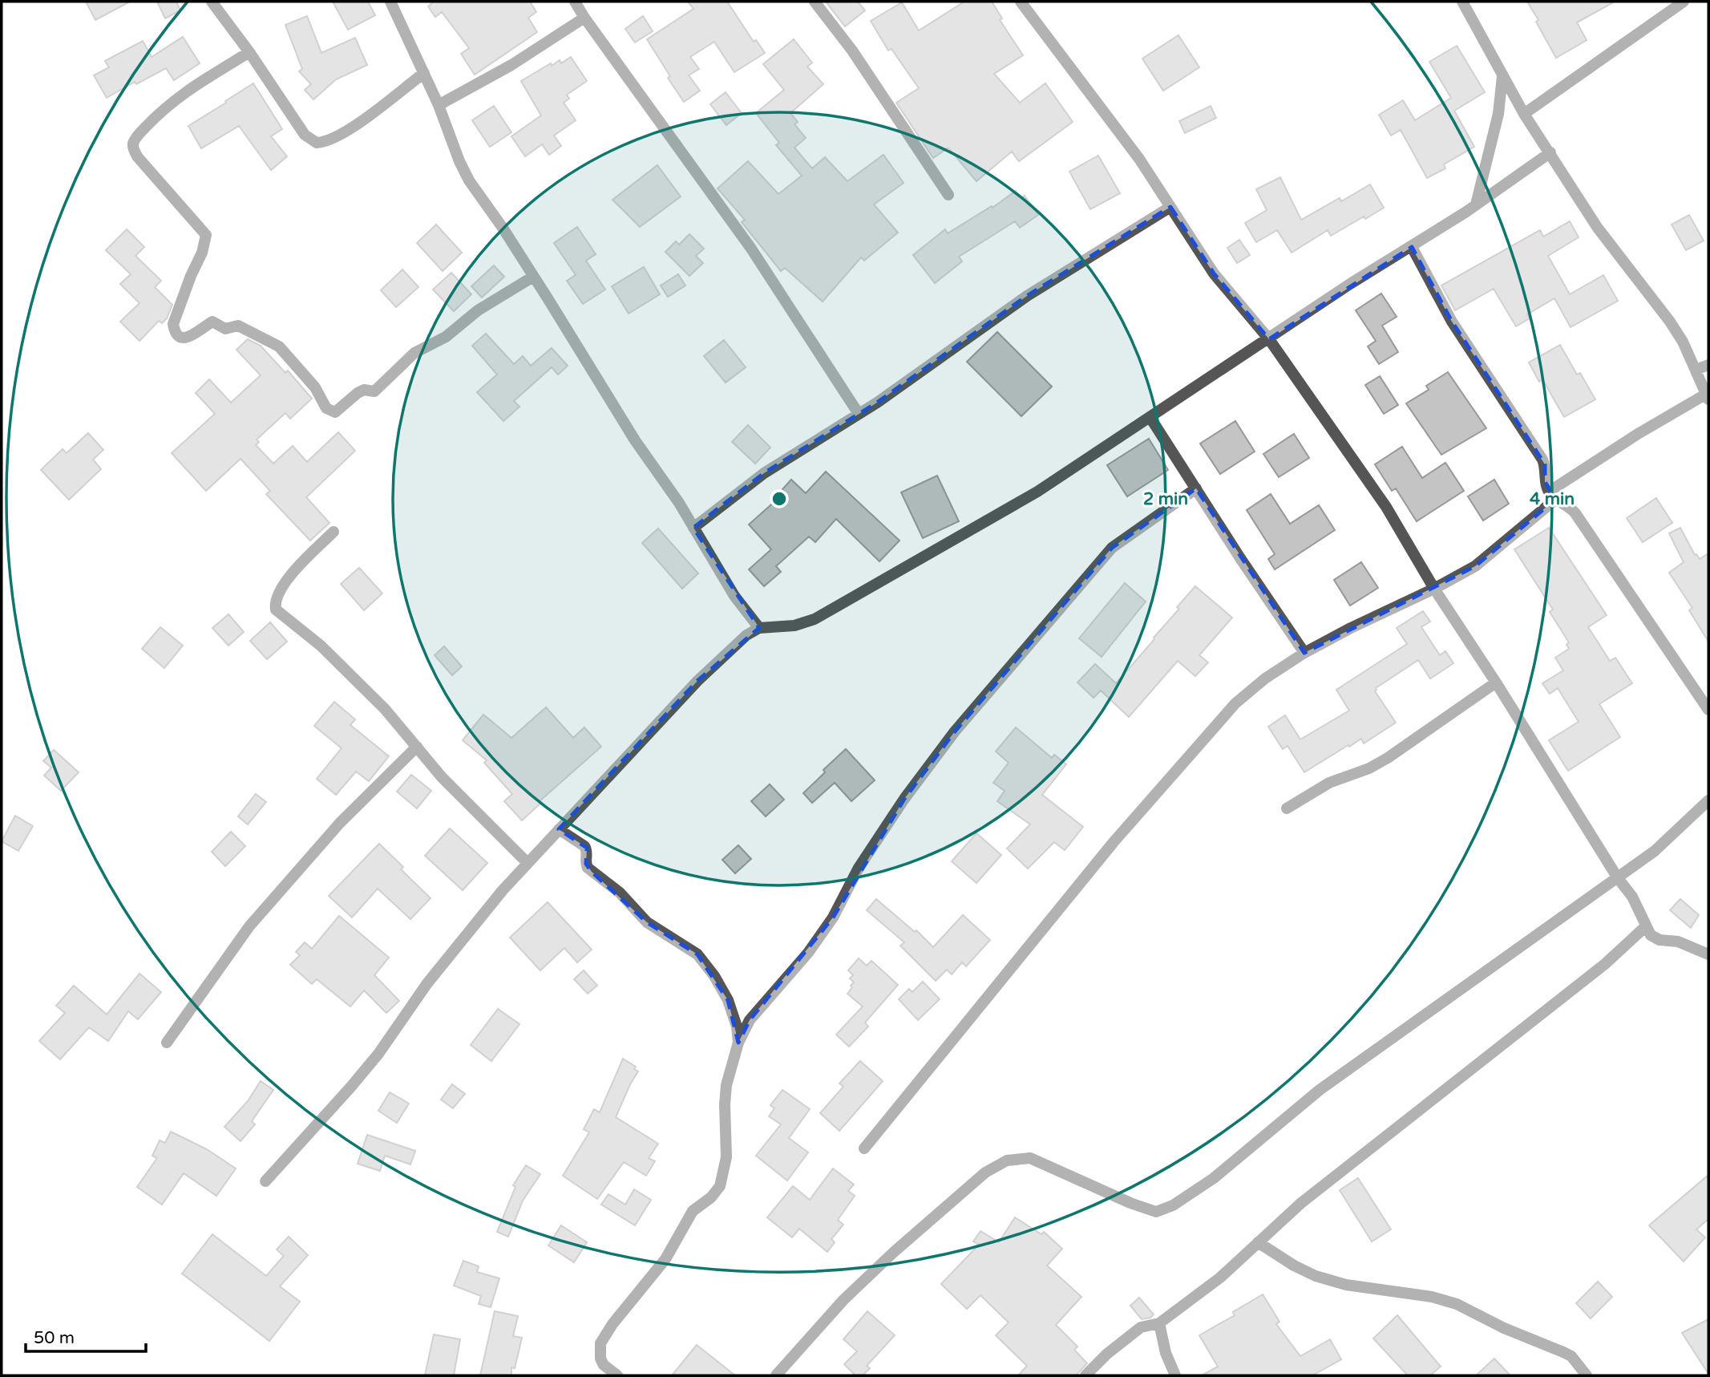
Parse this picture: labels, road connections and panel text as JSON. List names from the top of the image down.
{
  "scale_bar": "50 m",
  "rings": ["2 min", "4 min"]
}
